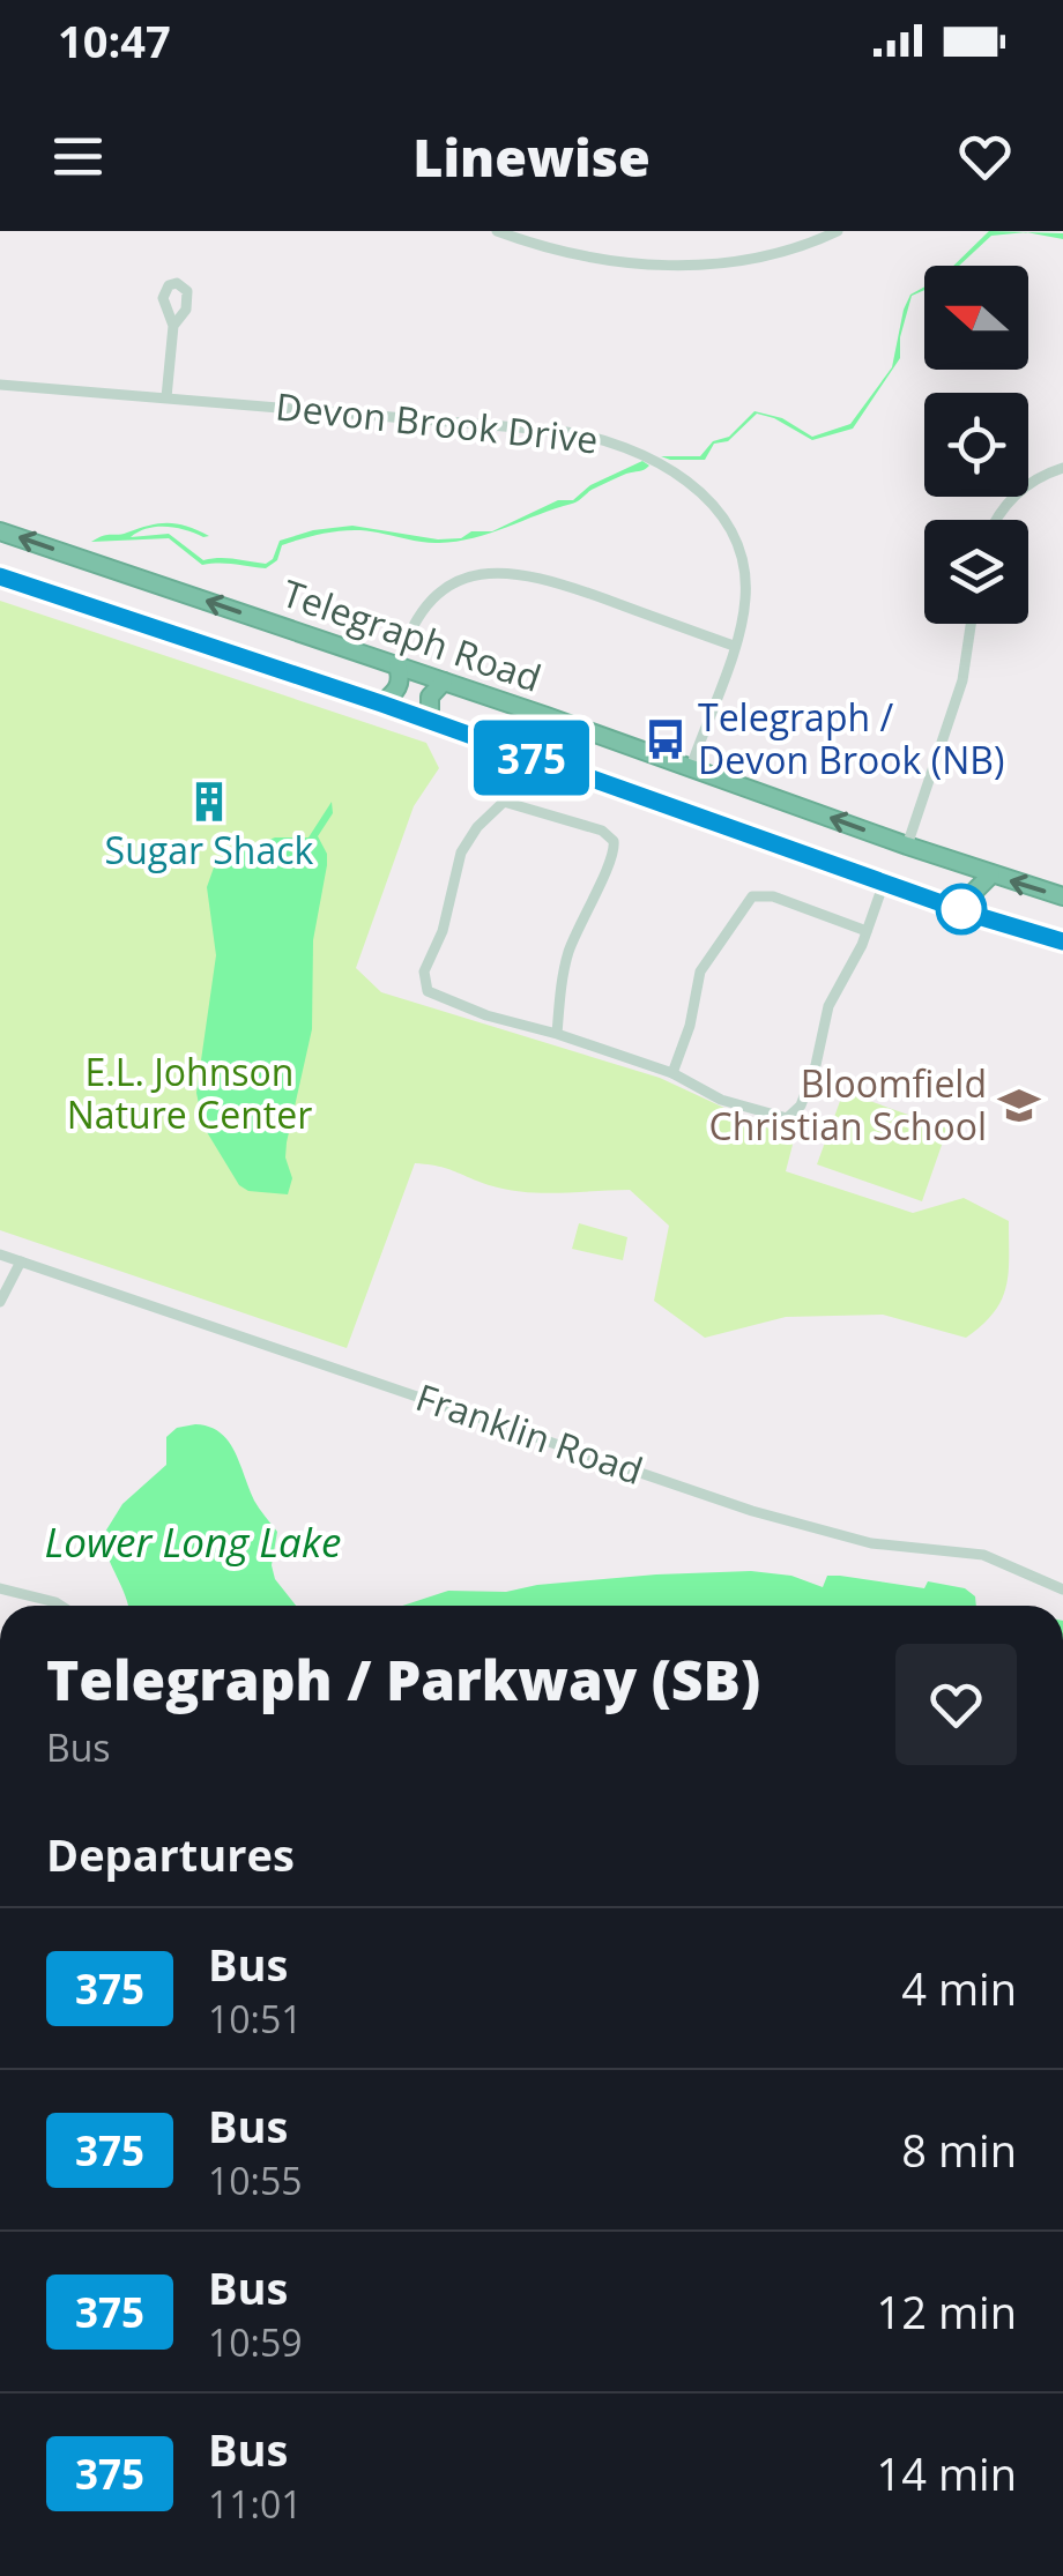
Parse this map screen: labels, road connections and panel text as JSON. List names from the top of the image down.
{
  "streets": {
    "highway": ["Telegraph Road"],
    "street": ["Devon Brook Drive", "Franklin Road"]
  },
  "crossings": [
    ["Devon Brook Drive", "Telegraph Road"]
  ],
  "water": ["Lower Long Lake"],
  "parks": ["E.L. Johnson Nature Center"],
  "places": {
    "bus stop": ["Telegraph / Devon Brook (NB)"],
    "building": ["Sugar Shack"],
    "school or university": ["Bloomfield Christian School"]
  },
  "lines": ["bus line 375"],
  "north": "left",
  "page": {
    "status": "10:47",
    "header": "Linewise",
    "on_map": "375",
    "heading": [
      ["Telegraph / Parkway (SB)", "Bus"],
      "Departures"
    ],
    "list": [
      {
        "mark": "375",
        "name": "Bus",
        "note": "10:51",
        "value": "4 min"
      },
      {
        "mark": "375",
        "name": "Bus",
        "note": "10:55",
        "value": "8 min"
      },
      {
        "mark": "375",
        "name": "Bus",
        "note": "10:59",
        "value": "12 min"
      },
      {
        "mark": "375",
        "name": "Bus",
        "note": "11:01",
        "value": "14 min"
      }
    ]
  }
}
